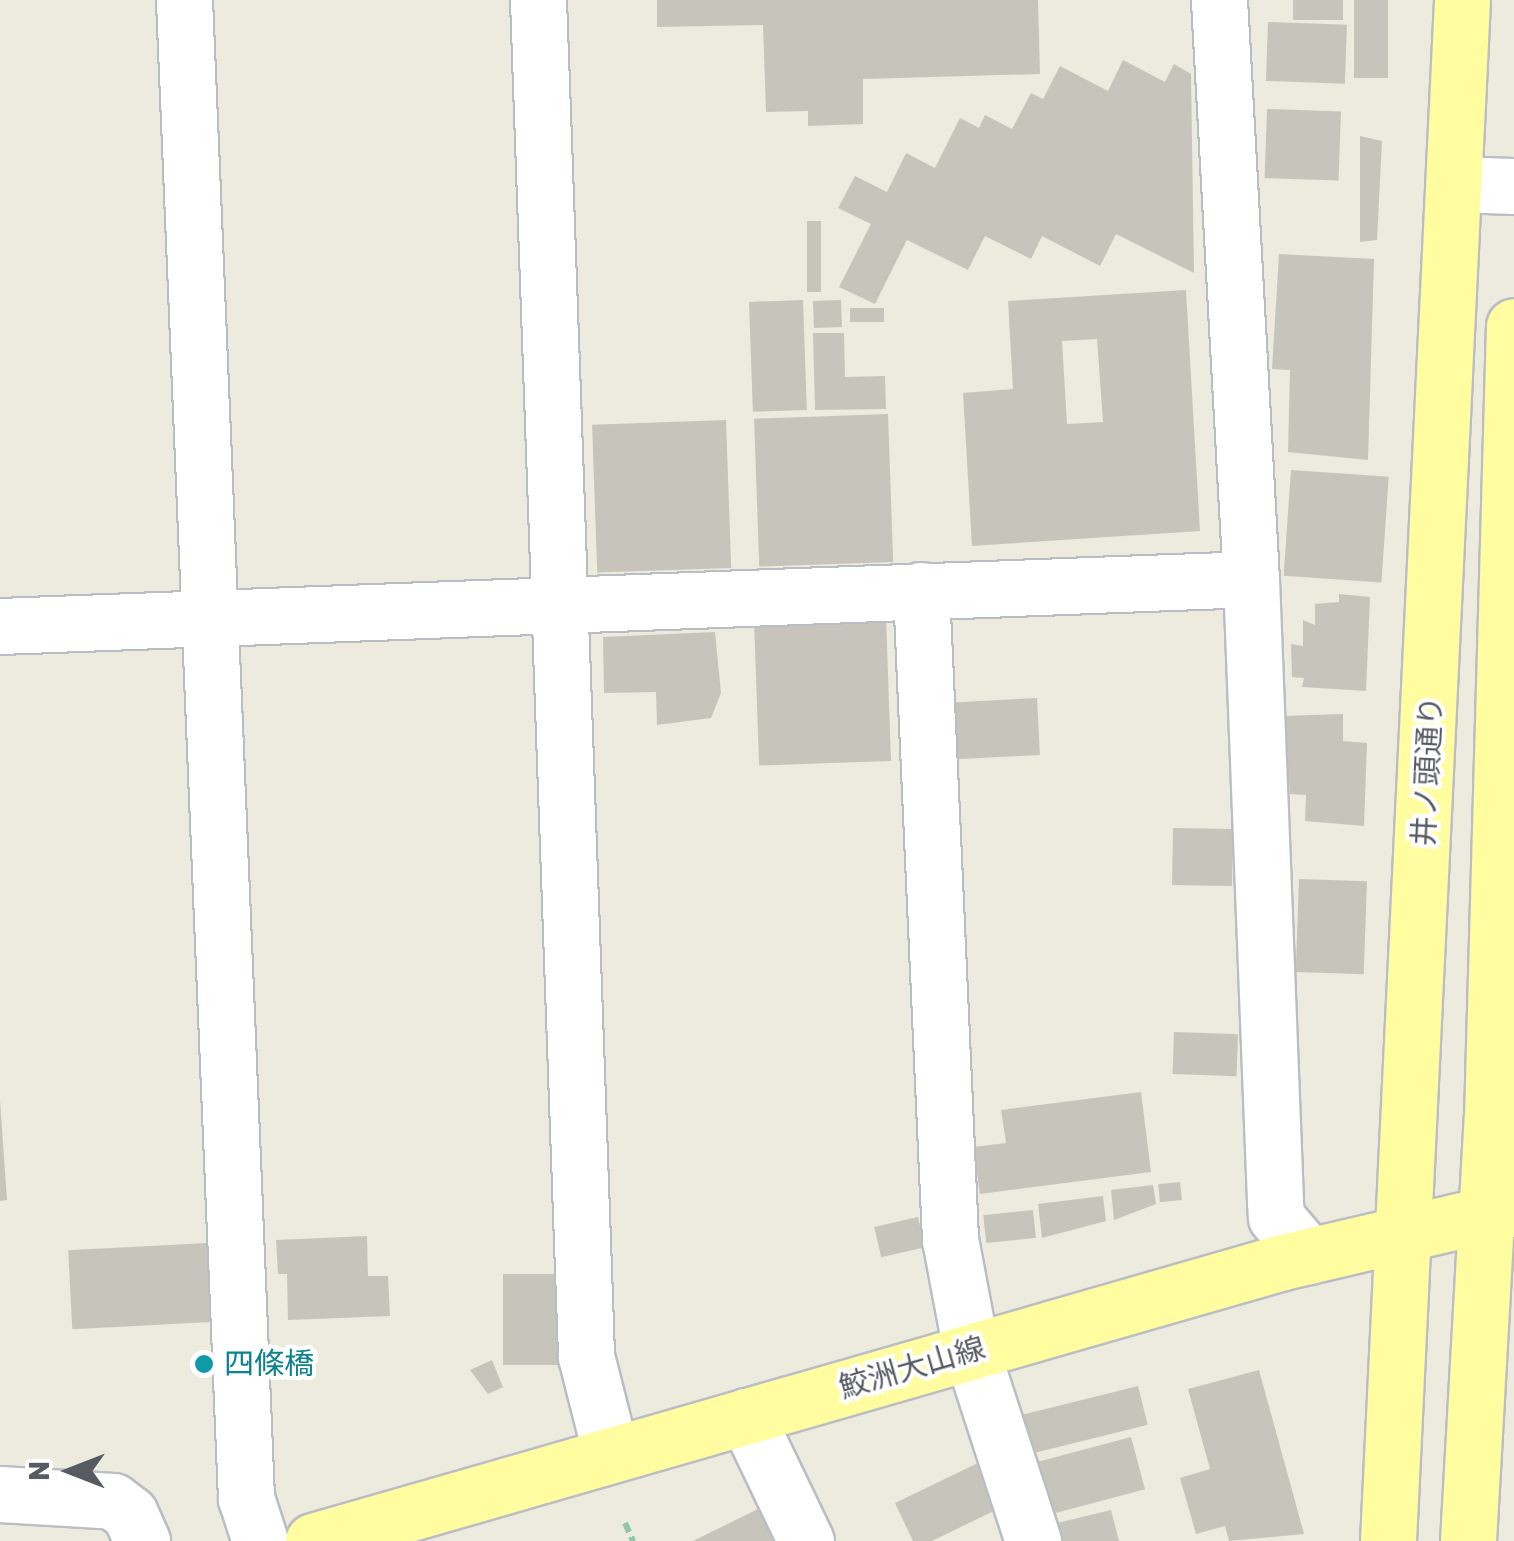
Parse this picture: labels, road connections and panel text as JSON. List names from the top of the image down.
{
  "streets": {
    "main road": ["井ノ頭通り", "鮫洲大山線"]
  },
  "crossings": [
    ["井ノ頭通り", "鮫洲大山線"]
  ],
  "places": ["四條橋"],
  "north": "left"
}
